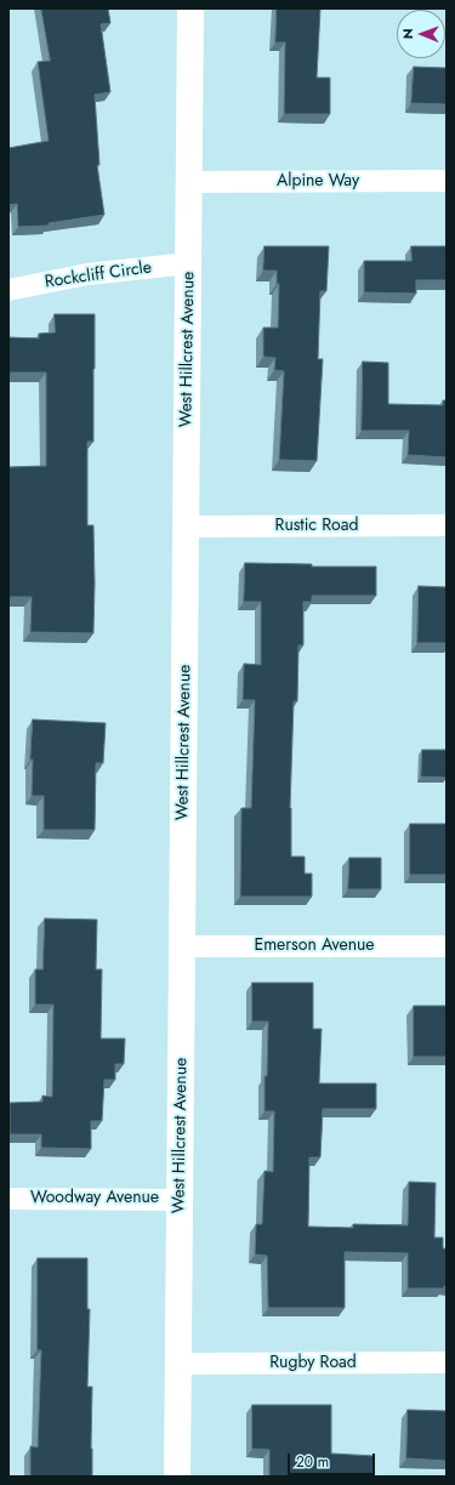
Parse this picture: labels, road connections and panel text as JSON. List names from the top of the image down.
{
  "streets": {
    "street": [
      "Alpine Way",
      "Rockcliff Circle",
      "West Hillcrest Avenue",
      "Rustic Road",
      "Emerson Avenue",
      "Woodway Avenue",
      "Rugby Road"
    ]
  },
  "crossings": [
    ["Alpine Way", "West Hillcrest Avenue"],
    ["Rockcliff Circle", "West Hillcrest Avenue"],
    ["West Hillcrest Avenue", "Rustic Road"],
    ["West Hillcrest Avenue", "Emerson Avenue"],
    ["West Hillcrest Avenue", "Woodway Avenue"],
    ["West Hillcrest Avenue", "Rugby Road"]
  ],
  "scale_bar": "20 m",
  "north": "left"
}
